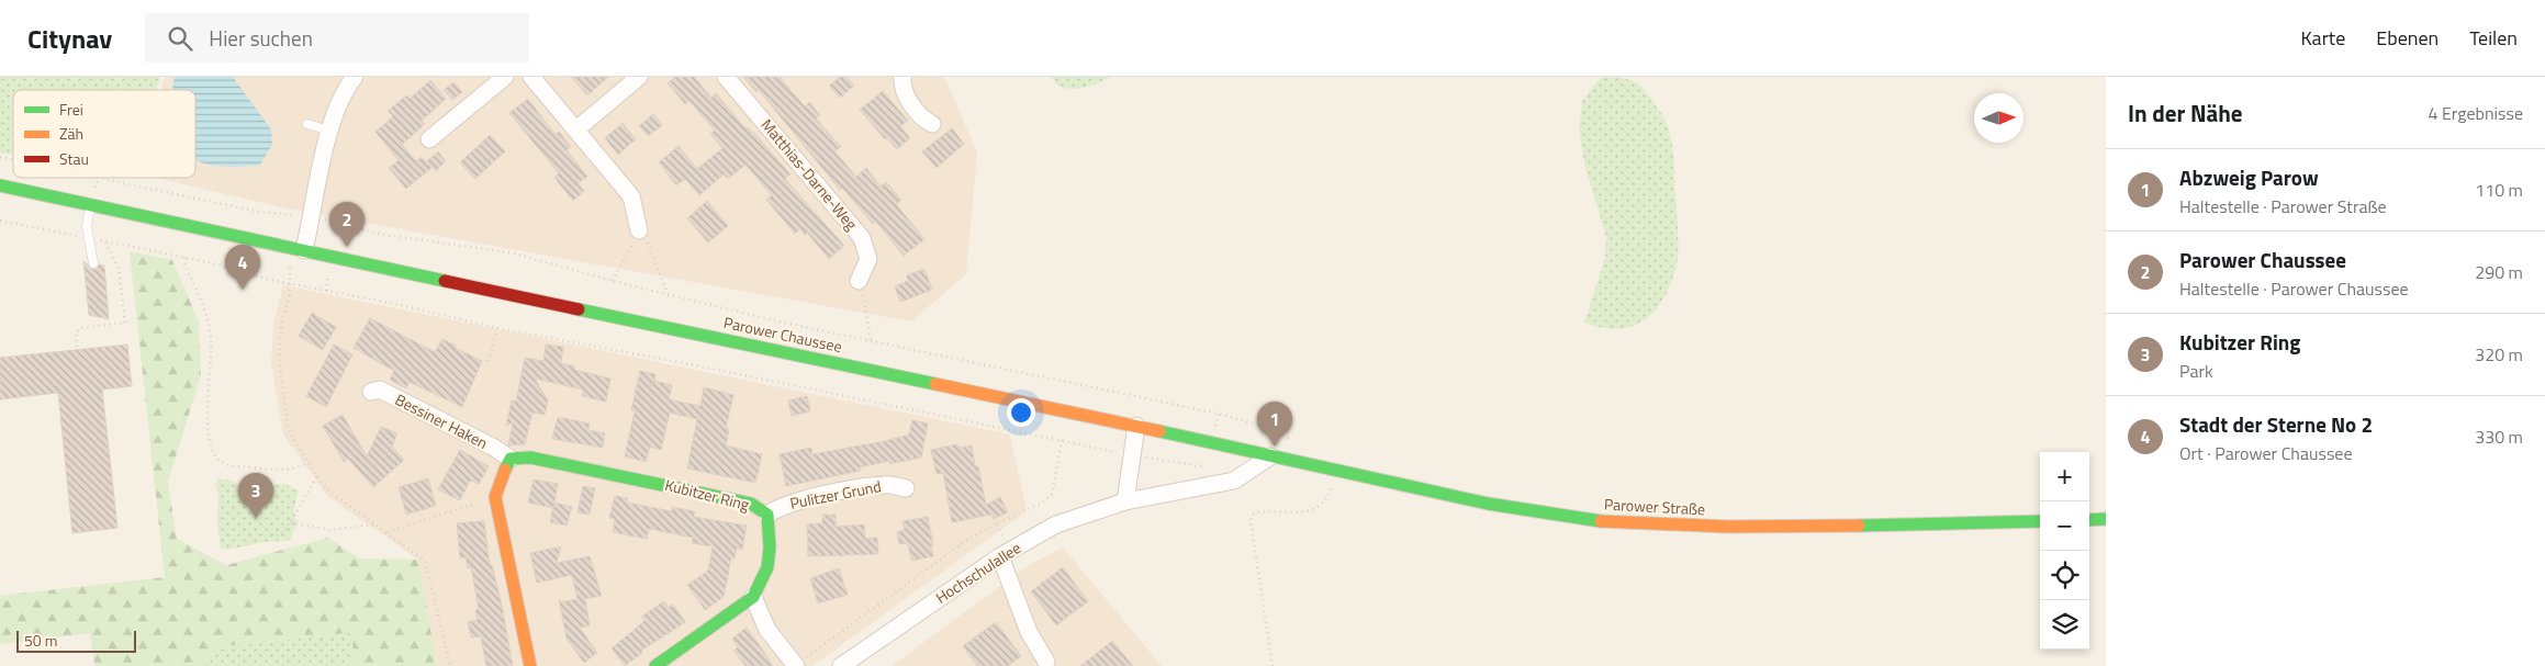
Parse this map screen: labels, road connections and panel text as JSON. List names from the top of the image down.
{
  "streets": {
    "street": [
      "Matthias-Darne-Weg",
      "Parower Chaussee",
      "Bessiner Haken",
      "Kubitzer Ring",
      "Pulitzer Grund",
      "Parower Straße",
      "Hochschulallee"
    ]
  },
  "crossings": [
    ["Parower Chaussee", "Parower Straße"],
    ["Parower Chaussee", "Hochschulallee"],
    ["Bessiner Haken", "Kubitzer Ring"],
    ["Kubitzer Ring", "Pulitzer Grund"],
    ["Parower Straße", "Hochschulallee"]
  ],
  "legend": ["Frei", "Zäh", "Stau"],
  "scale_bar": "50 m",
  "north": "right",
  "page": {
    "header": "Citynav",
    "search": "Hier suchen",
    "nav": ["Karte", "Ebenen", "Teilen"],
    "heading": ["In der Nähe", "4 Ergebnisse"],
    "list": [
      {
        "mark": "1",
        "name": "Abzweig Parow",
        "note": "Haltestelle · Parower Straße",
        "value": "110 m"
      },
      {
        "mark": "2",
        "name": "Parower Chaussee",
        "note": "Haltestelle · Parower Chaussee",
        "value": "290 m"
      },
      {
        "mark": "3",
        "name": "Kubitzer Ring",
        "note": "Park",
        "value": "320 m"
      },
      {
        "mark": "4",
        "name": "Stadt der Sterne No 2",
        "note": "Ort · Parower Chaussee",
        "value": "330 m"
      }
    ],
    "pins": [
      "2",
      "4",
      "1",
      "3"
    ],
    "map_buttons": ["+", "−"],
    "scale": "50 m"
  }
}
